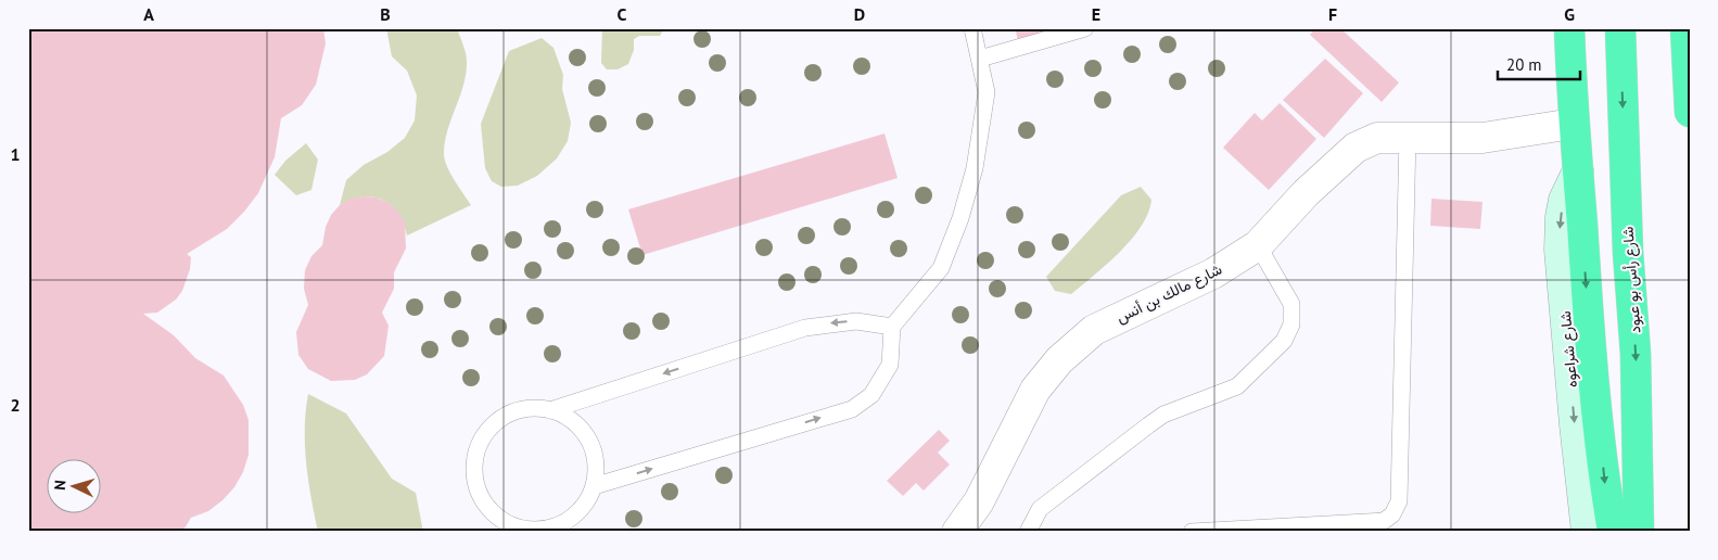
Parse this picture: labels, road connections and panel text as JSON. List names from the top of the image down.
{
  "streets": {
    "highway": ["شارع رأس بو عبود"],
    "street": ["شارع مالك بن أنس", "شارع شراعوه"]
  },
  "one_way": ["شارع شراعوه"],
  "scale_bar": "20 m",
  "north": "left",
  "grid": {
    "columns": [
      "A",
      "B",
      "C",
      "D",
      "E",
      "F",
      "G"
    ],
    "rows": ["1", "2"]
  }
}
